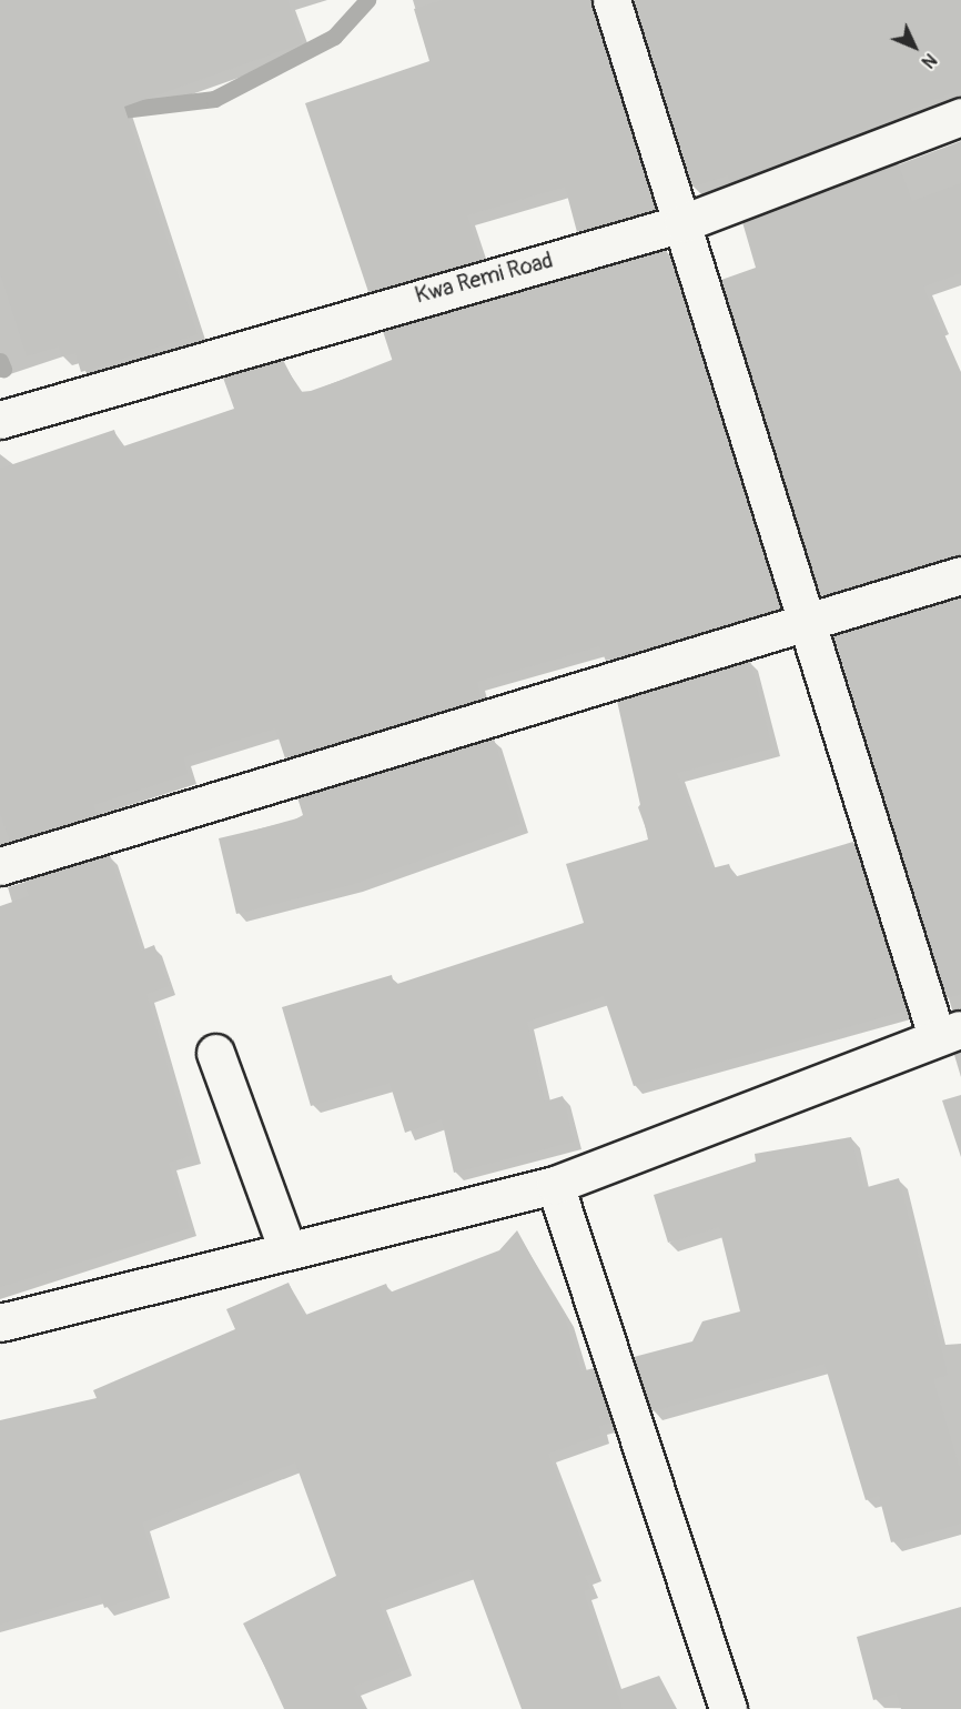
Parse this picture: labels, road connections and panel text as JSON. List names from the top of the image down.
{
  "streets": {
    "street": ["Kwa Remi Road"]
  },
  "north": "bottom right"
}
